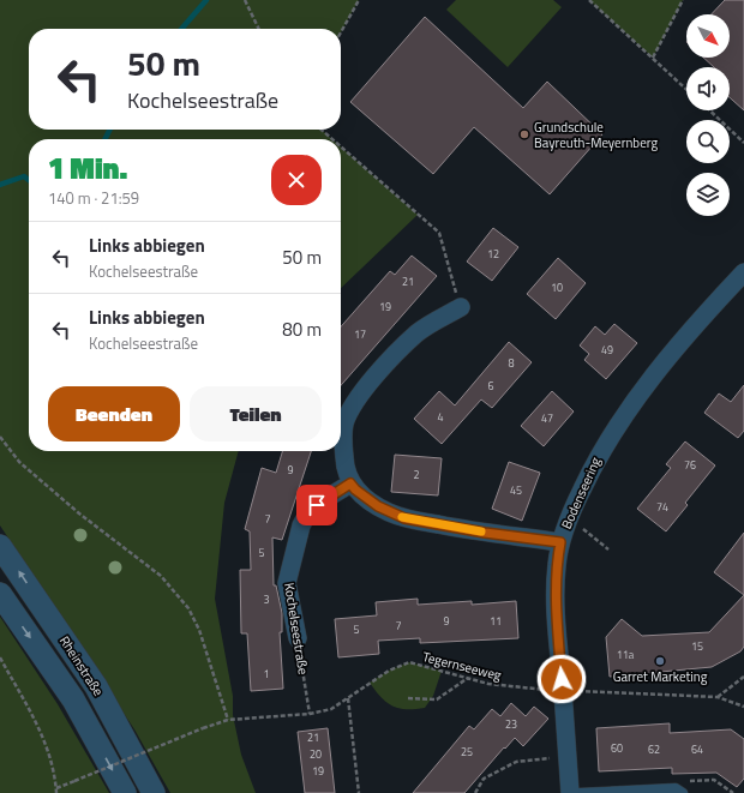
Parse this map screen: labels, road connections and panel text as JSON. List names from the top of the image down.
{
  "streets": {
    "street": ["Bodenseering", "Kochelseestraße", "Rheinstraße"],
    "path": ["Tegernseeweg"]
  },
  "crossings": [
    ["Bodenseering", "Tegernseeweg"],
    ["Kochelseestraße", "Tegernseeweg"]
  ],
  "places": ["Grundschule Bayreuth-Meyernberg", "Garret Marketing"],
  "house_numbers": [
    "12",
    "21",
    "10",
    "19",
    "17",
    "49",
    "8",
    "6",
    "4",
    "47",
    "76",
    "9",
    "2",
    "45",
    "74",
    "7",
    "5",
    "3",
    "9",
    "11",
    "7",
    "5",
    "15",
    "11a",
    "1",
    "23",
    "21",
    "60",
    "62",
    "64",
    "25",
    "20",
    "19"
  ],
  "north": "bottom right",
  "page": {
    "turn": ["50 m", "Kochelseestraße"],
    "heading": ["1 Min.", "140 m · 21:59"],
    "list": [
      {
        "name": "Links abbiegen",
        "note": "Kochelseestraße",
        "value": "50 m"
      },
      {
        "name": "Links abbiegen",
        "note": "Kochelseestraße",
        "value": "80 m"
      }
    ],
    "buttons": ["Beenden", "Teilen"]
  }
}
